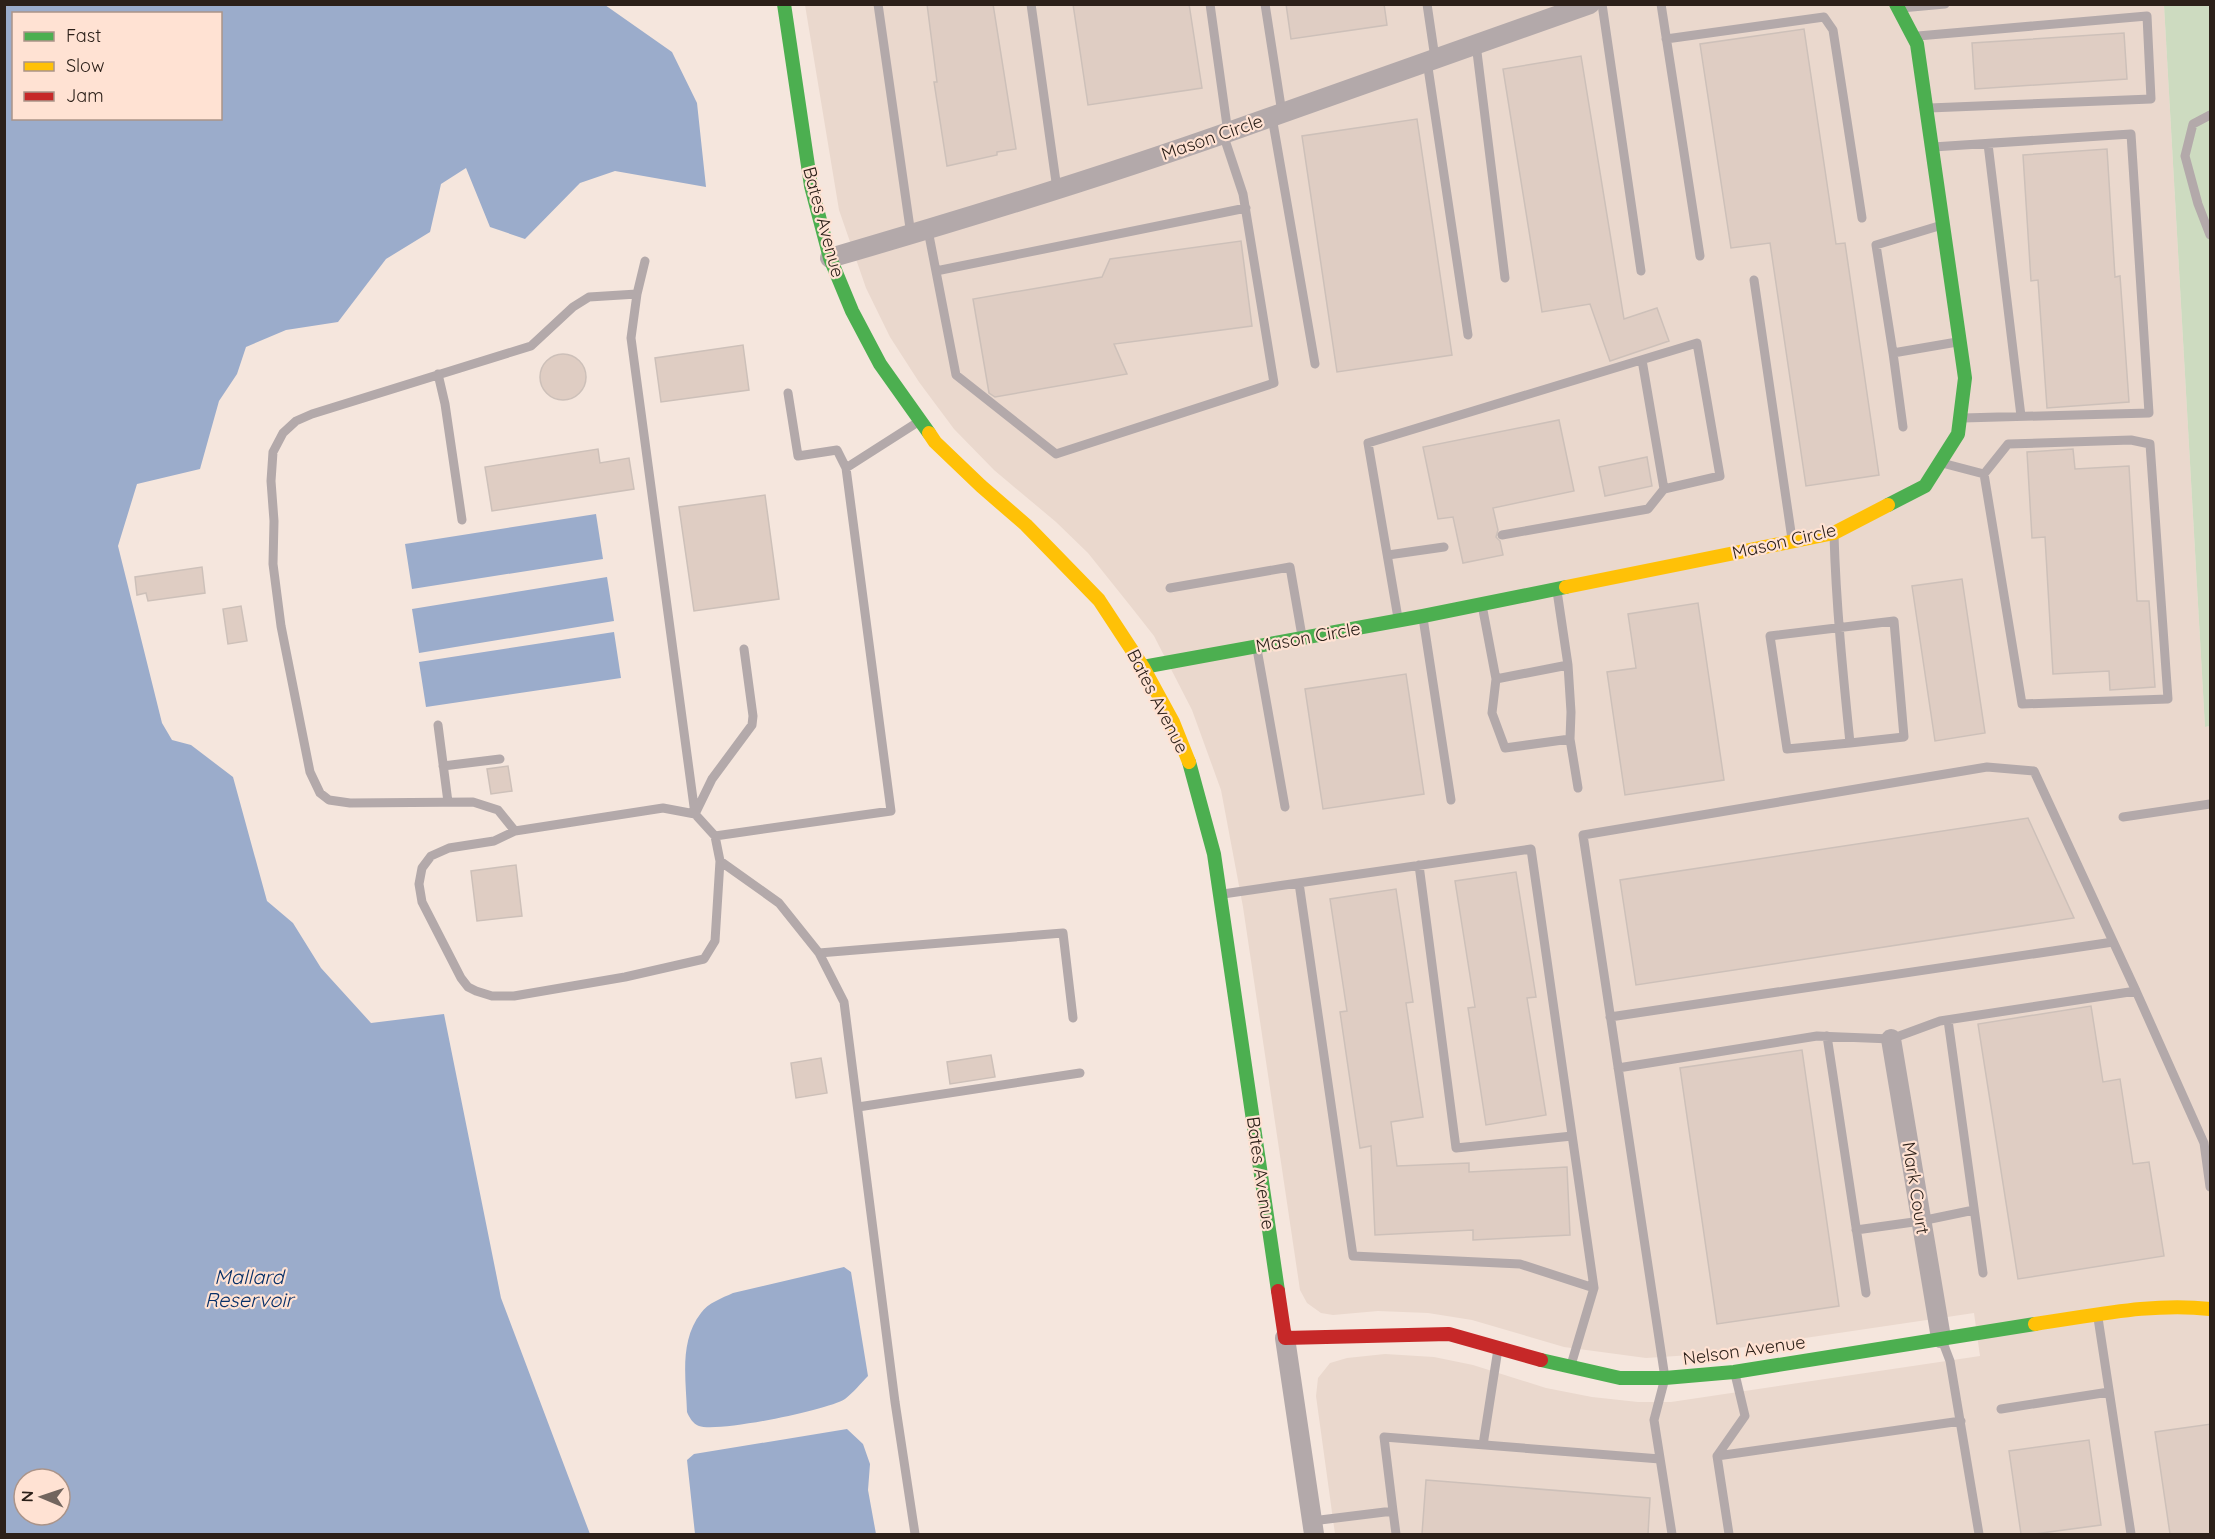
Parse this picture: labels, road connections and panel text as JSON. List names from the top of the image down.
{
  "streets": {
    "street": [
      "Mason Circle",
      "Bates Avenue",
      "Mark Court",
      "Nelson Avenue"
    ]
  },
  "crossings": [
    ["Mason Circle", "Bates Avenue"],
    ["Bates Avenue", "Nelson Avenue"],
    ["Mark Court", "Nelson Avenue"]
  ],
  "water": ["Mallard Reservoir"],
  "legend": ["Fast", "Slow", "Jam"],
  "north": "left"
}
